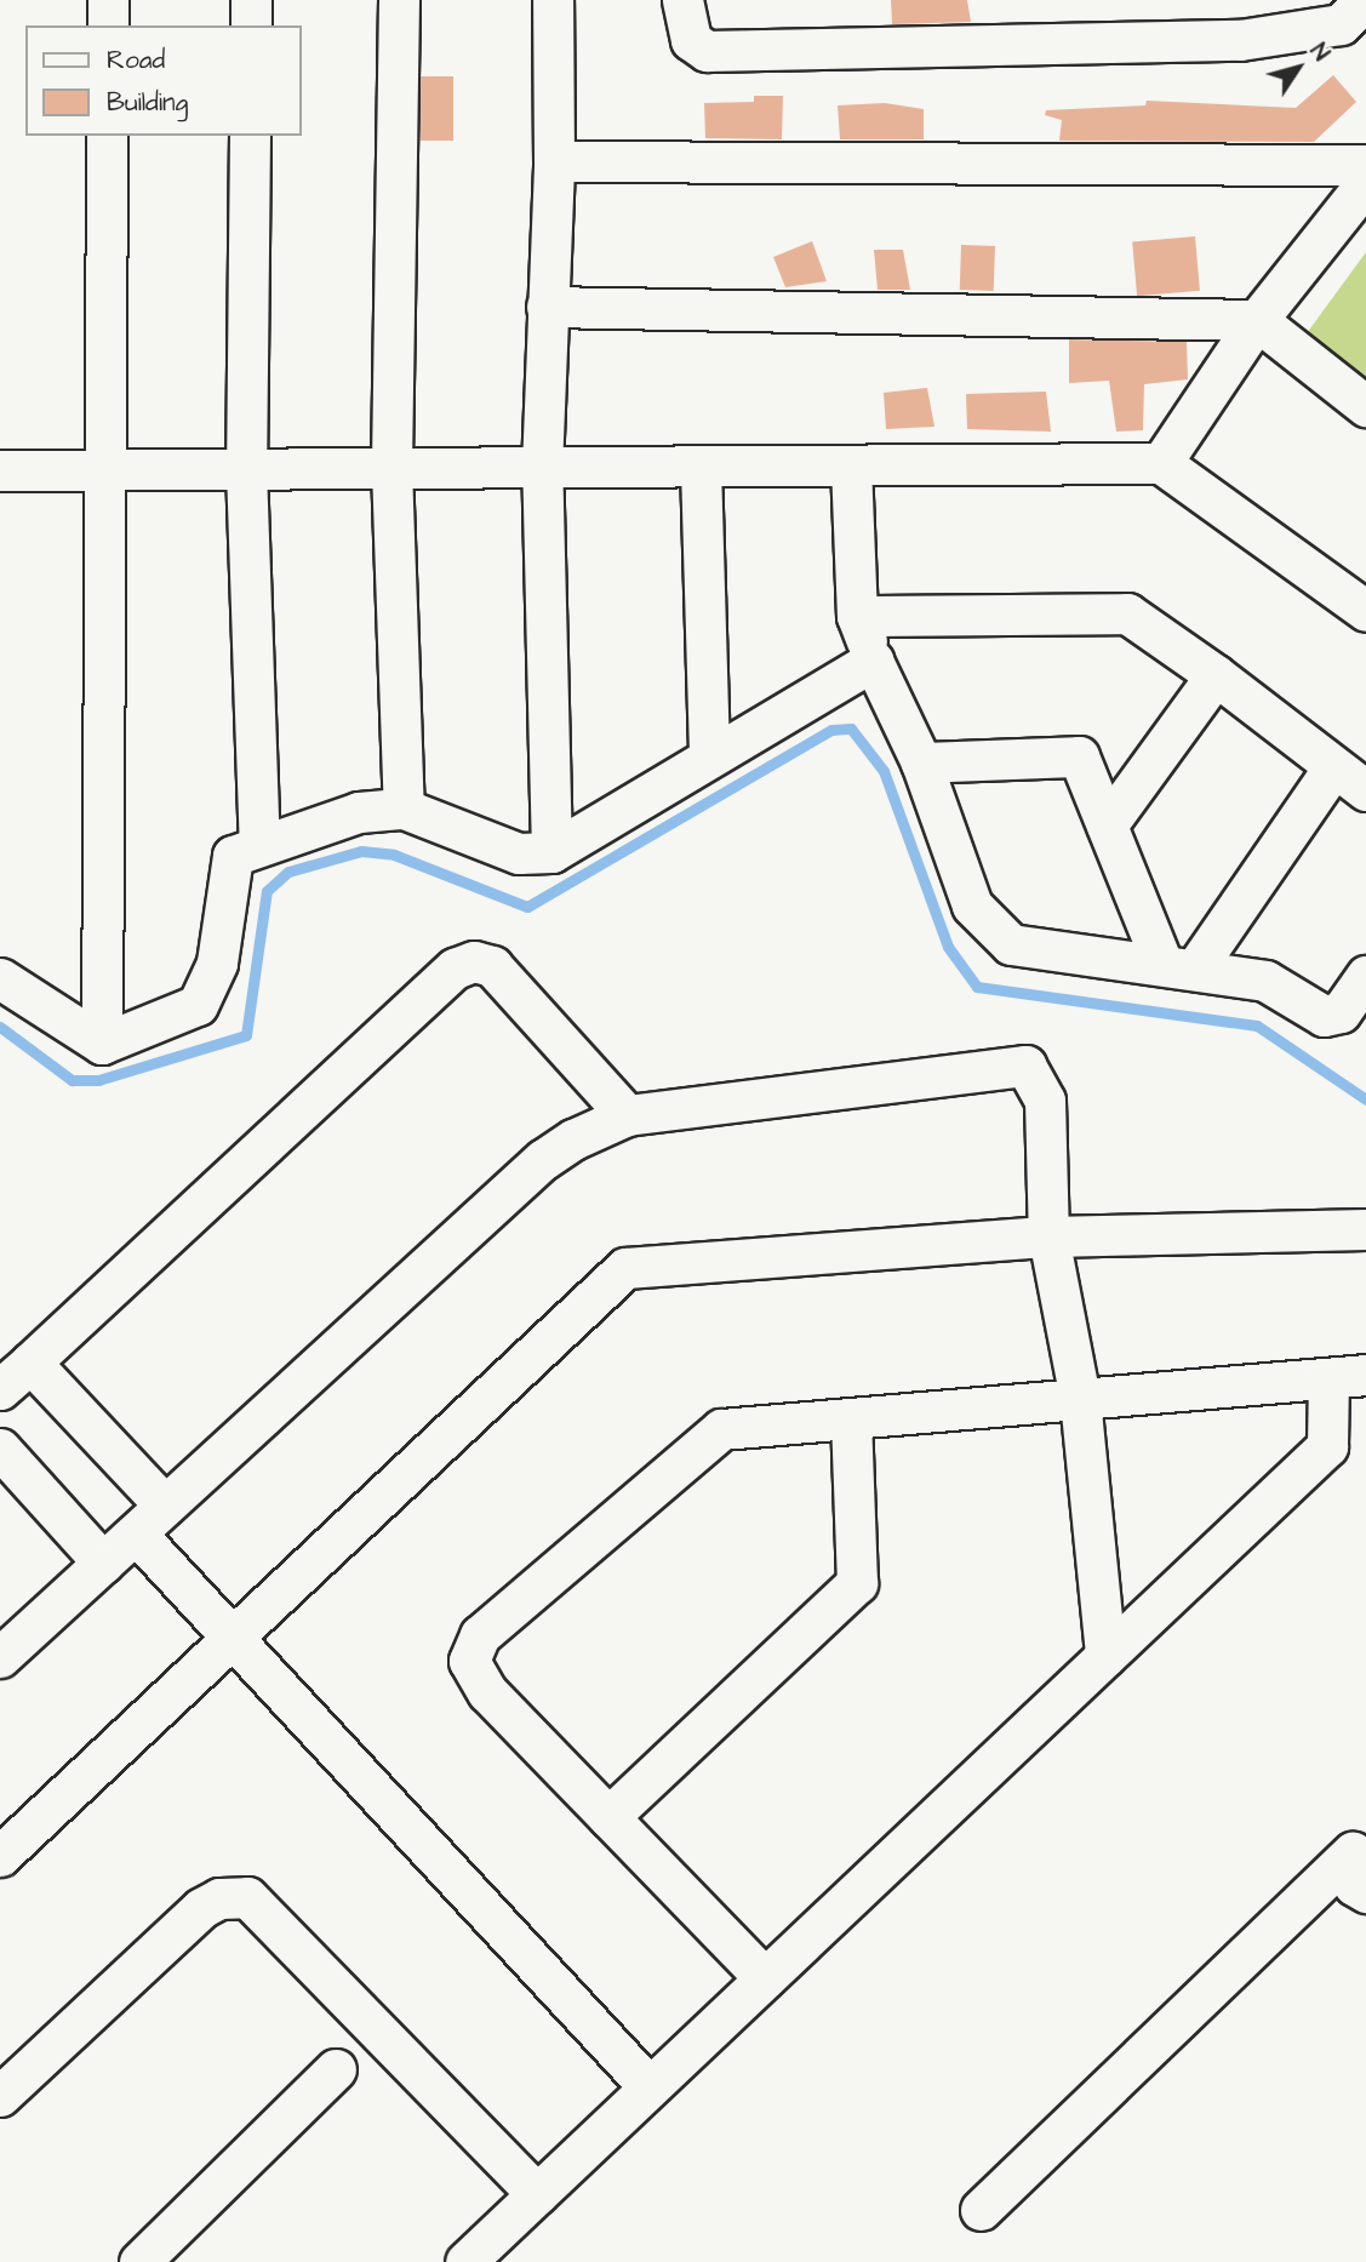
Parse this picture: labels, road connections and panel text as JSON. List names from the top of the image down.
{
  "legend": ["Road", "Building"],
  "north": "top right"
}
